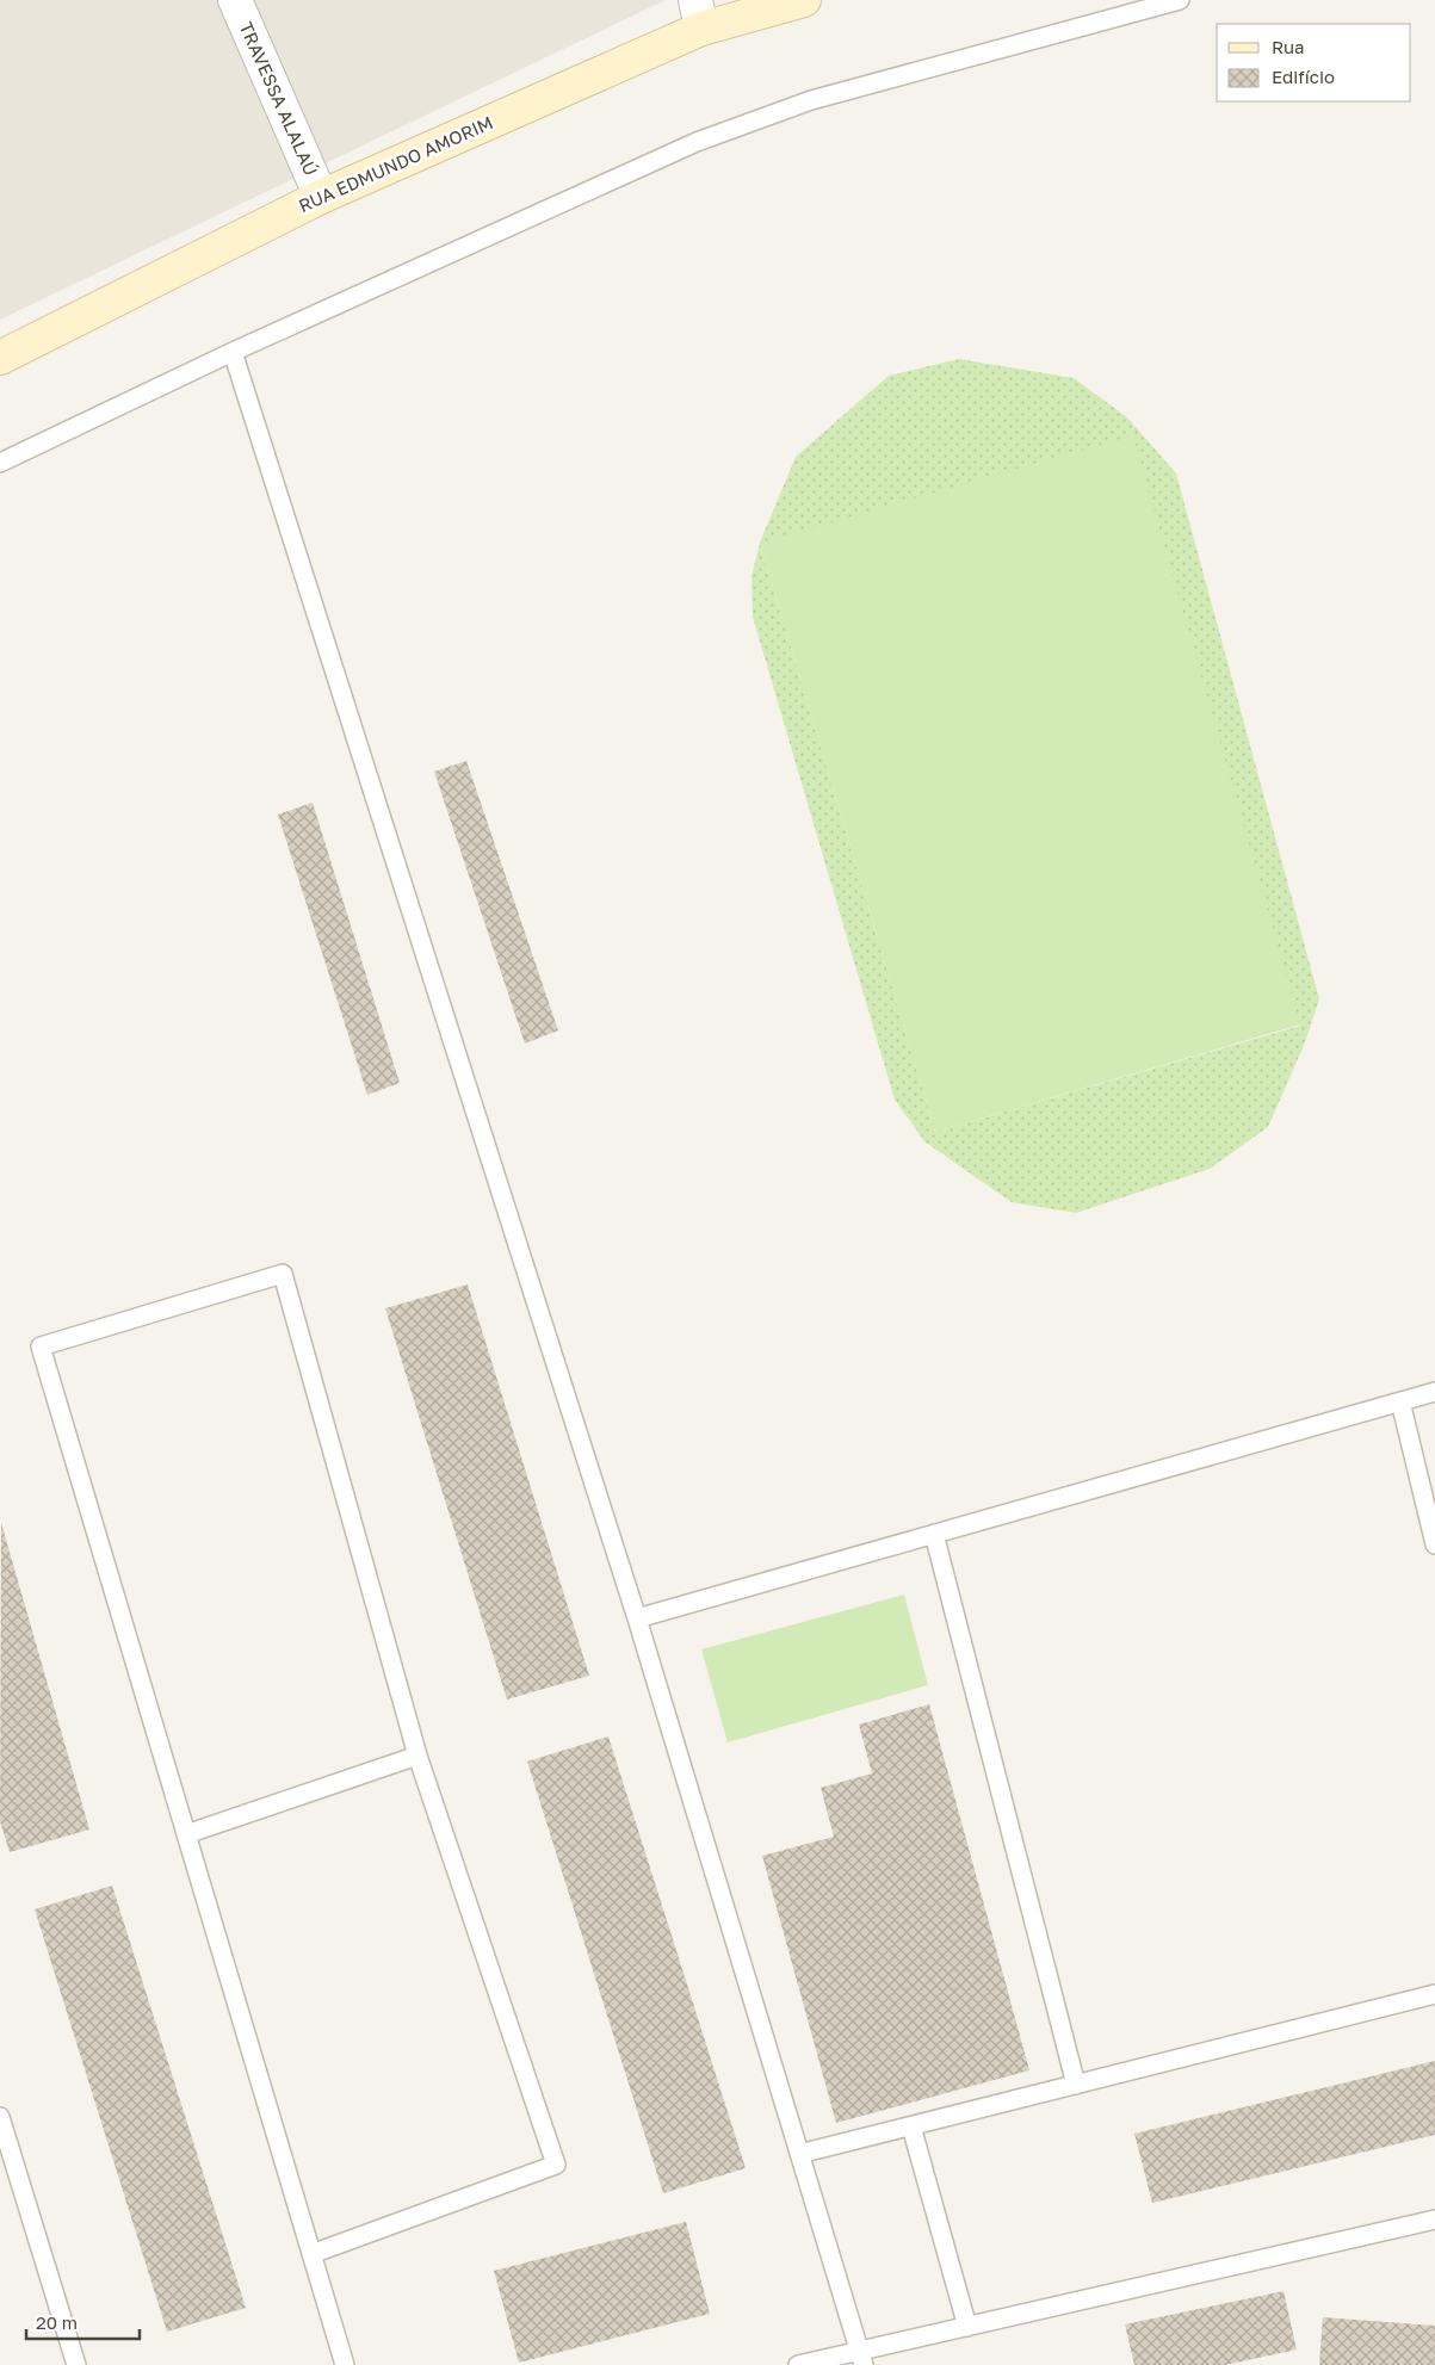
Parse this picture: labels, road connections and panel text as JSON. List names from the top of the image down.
{
  "streets": {
    "street": ["TRAVESSA ALALAÚ", "RUA EDMUNDO AMORIM"]
  },
  "crossings": [
    ["TRAVESSA ALALAÚ", "RUA EDMUNDO AMORIM"]
  ],
  "legend": ["Rua", "Edifício"],
  "scale_bar": "20 m"
}
